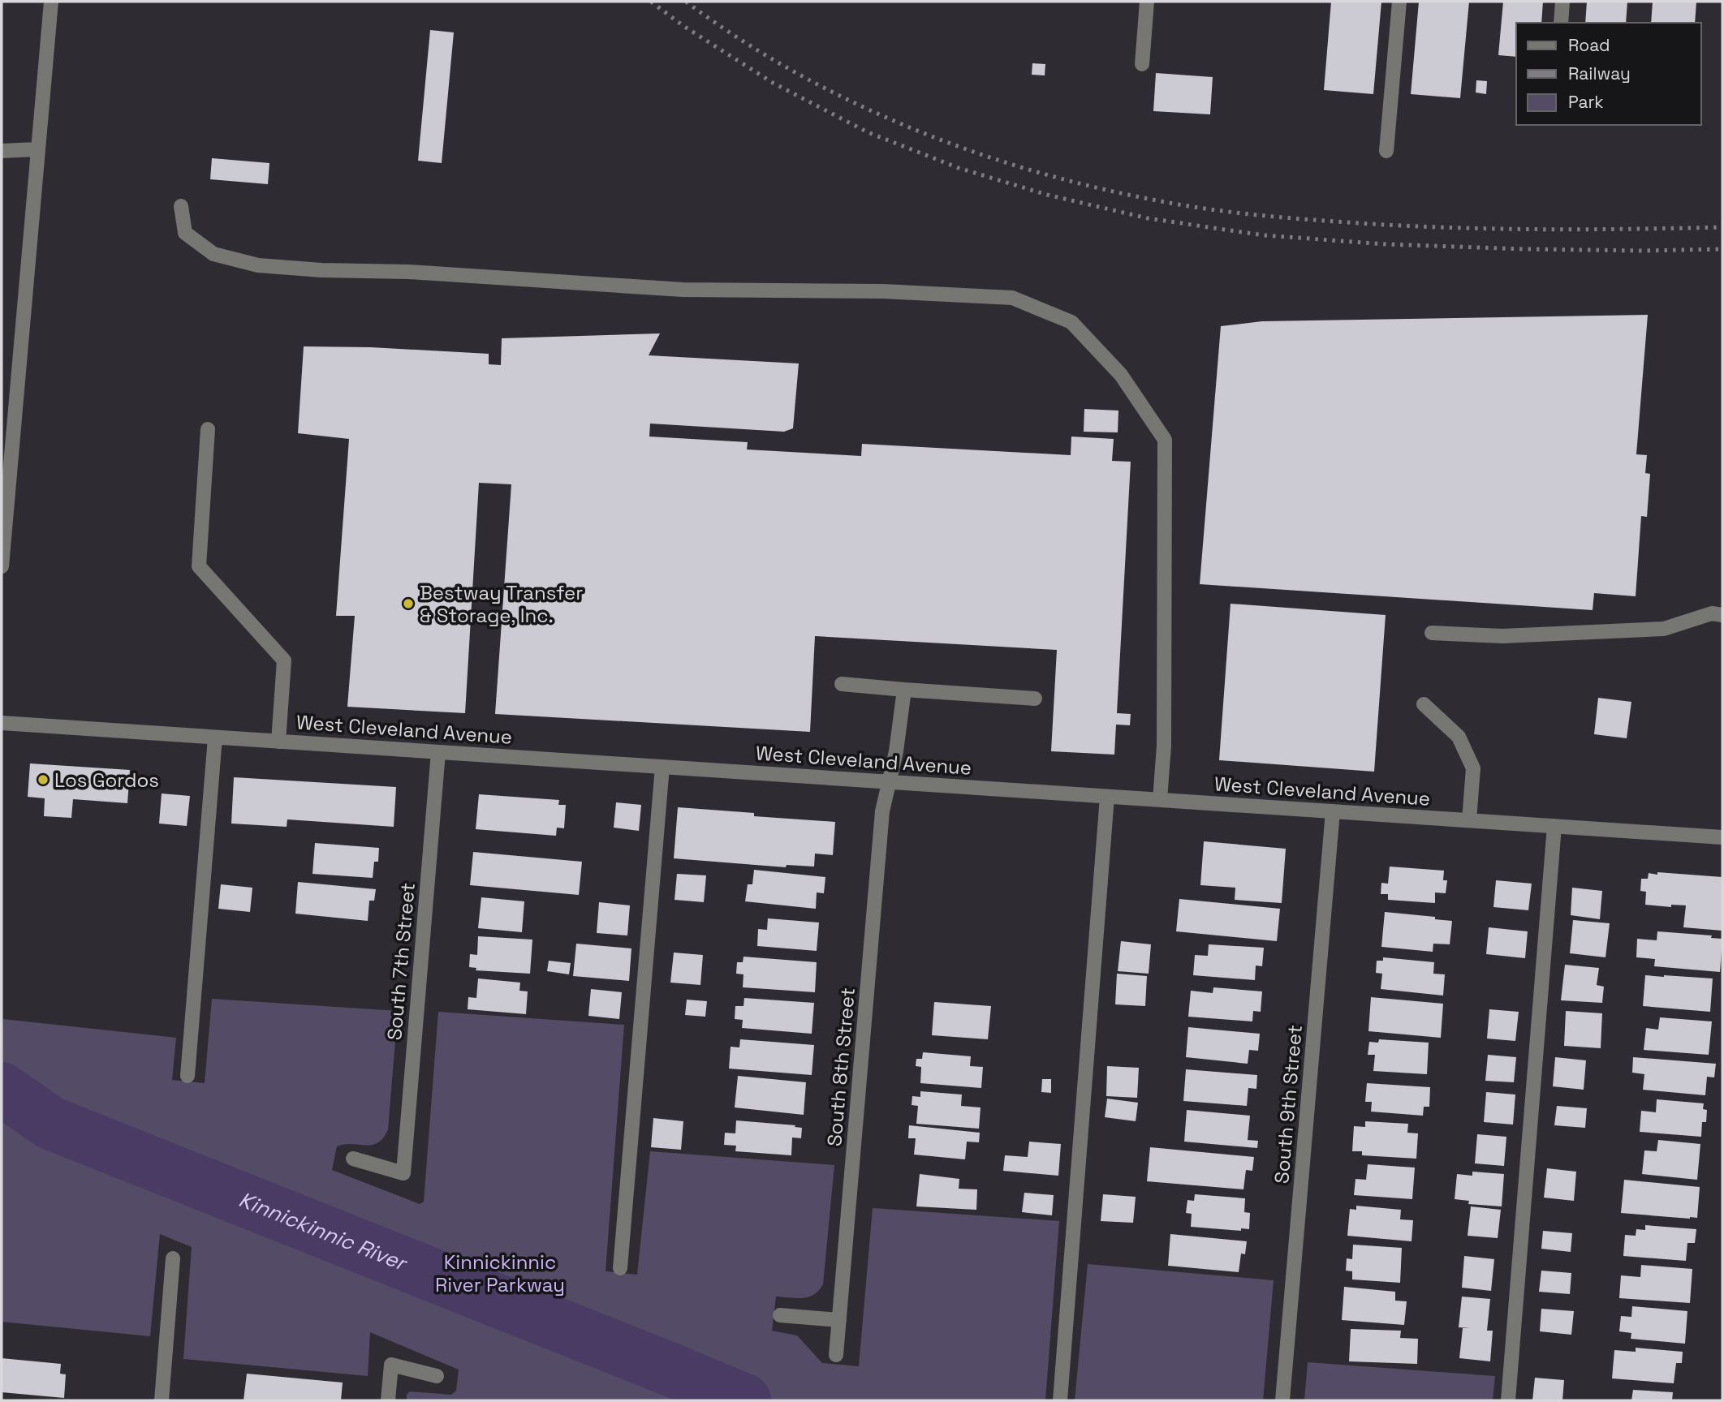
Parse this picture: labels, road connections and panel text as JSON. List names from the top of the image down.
{
  "streets": {
    "street": [
      "West Cleveland Avenue",
      "South 7th Street",
      "South 8th Street",
      "South 9th Street"
    ]
  },
  "crossings": [
    ["West Cleveland Avenue", "South 7th Street"],
    ["West Cleveland Avenue", "South 8th Street"],
    ["West Cleveland Avenue", "South 9th Street"]
  ],
  "water": ["Kinnickinnic River"],
  "parks": ["Kinnickinnic River Parkway"],
  "places": ["Bestway Transfer & Storage, Inc.", "Los Gordos"],
  "legend": ["Road", "Railway", "Park"]
}
